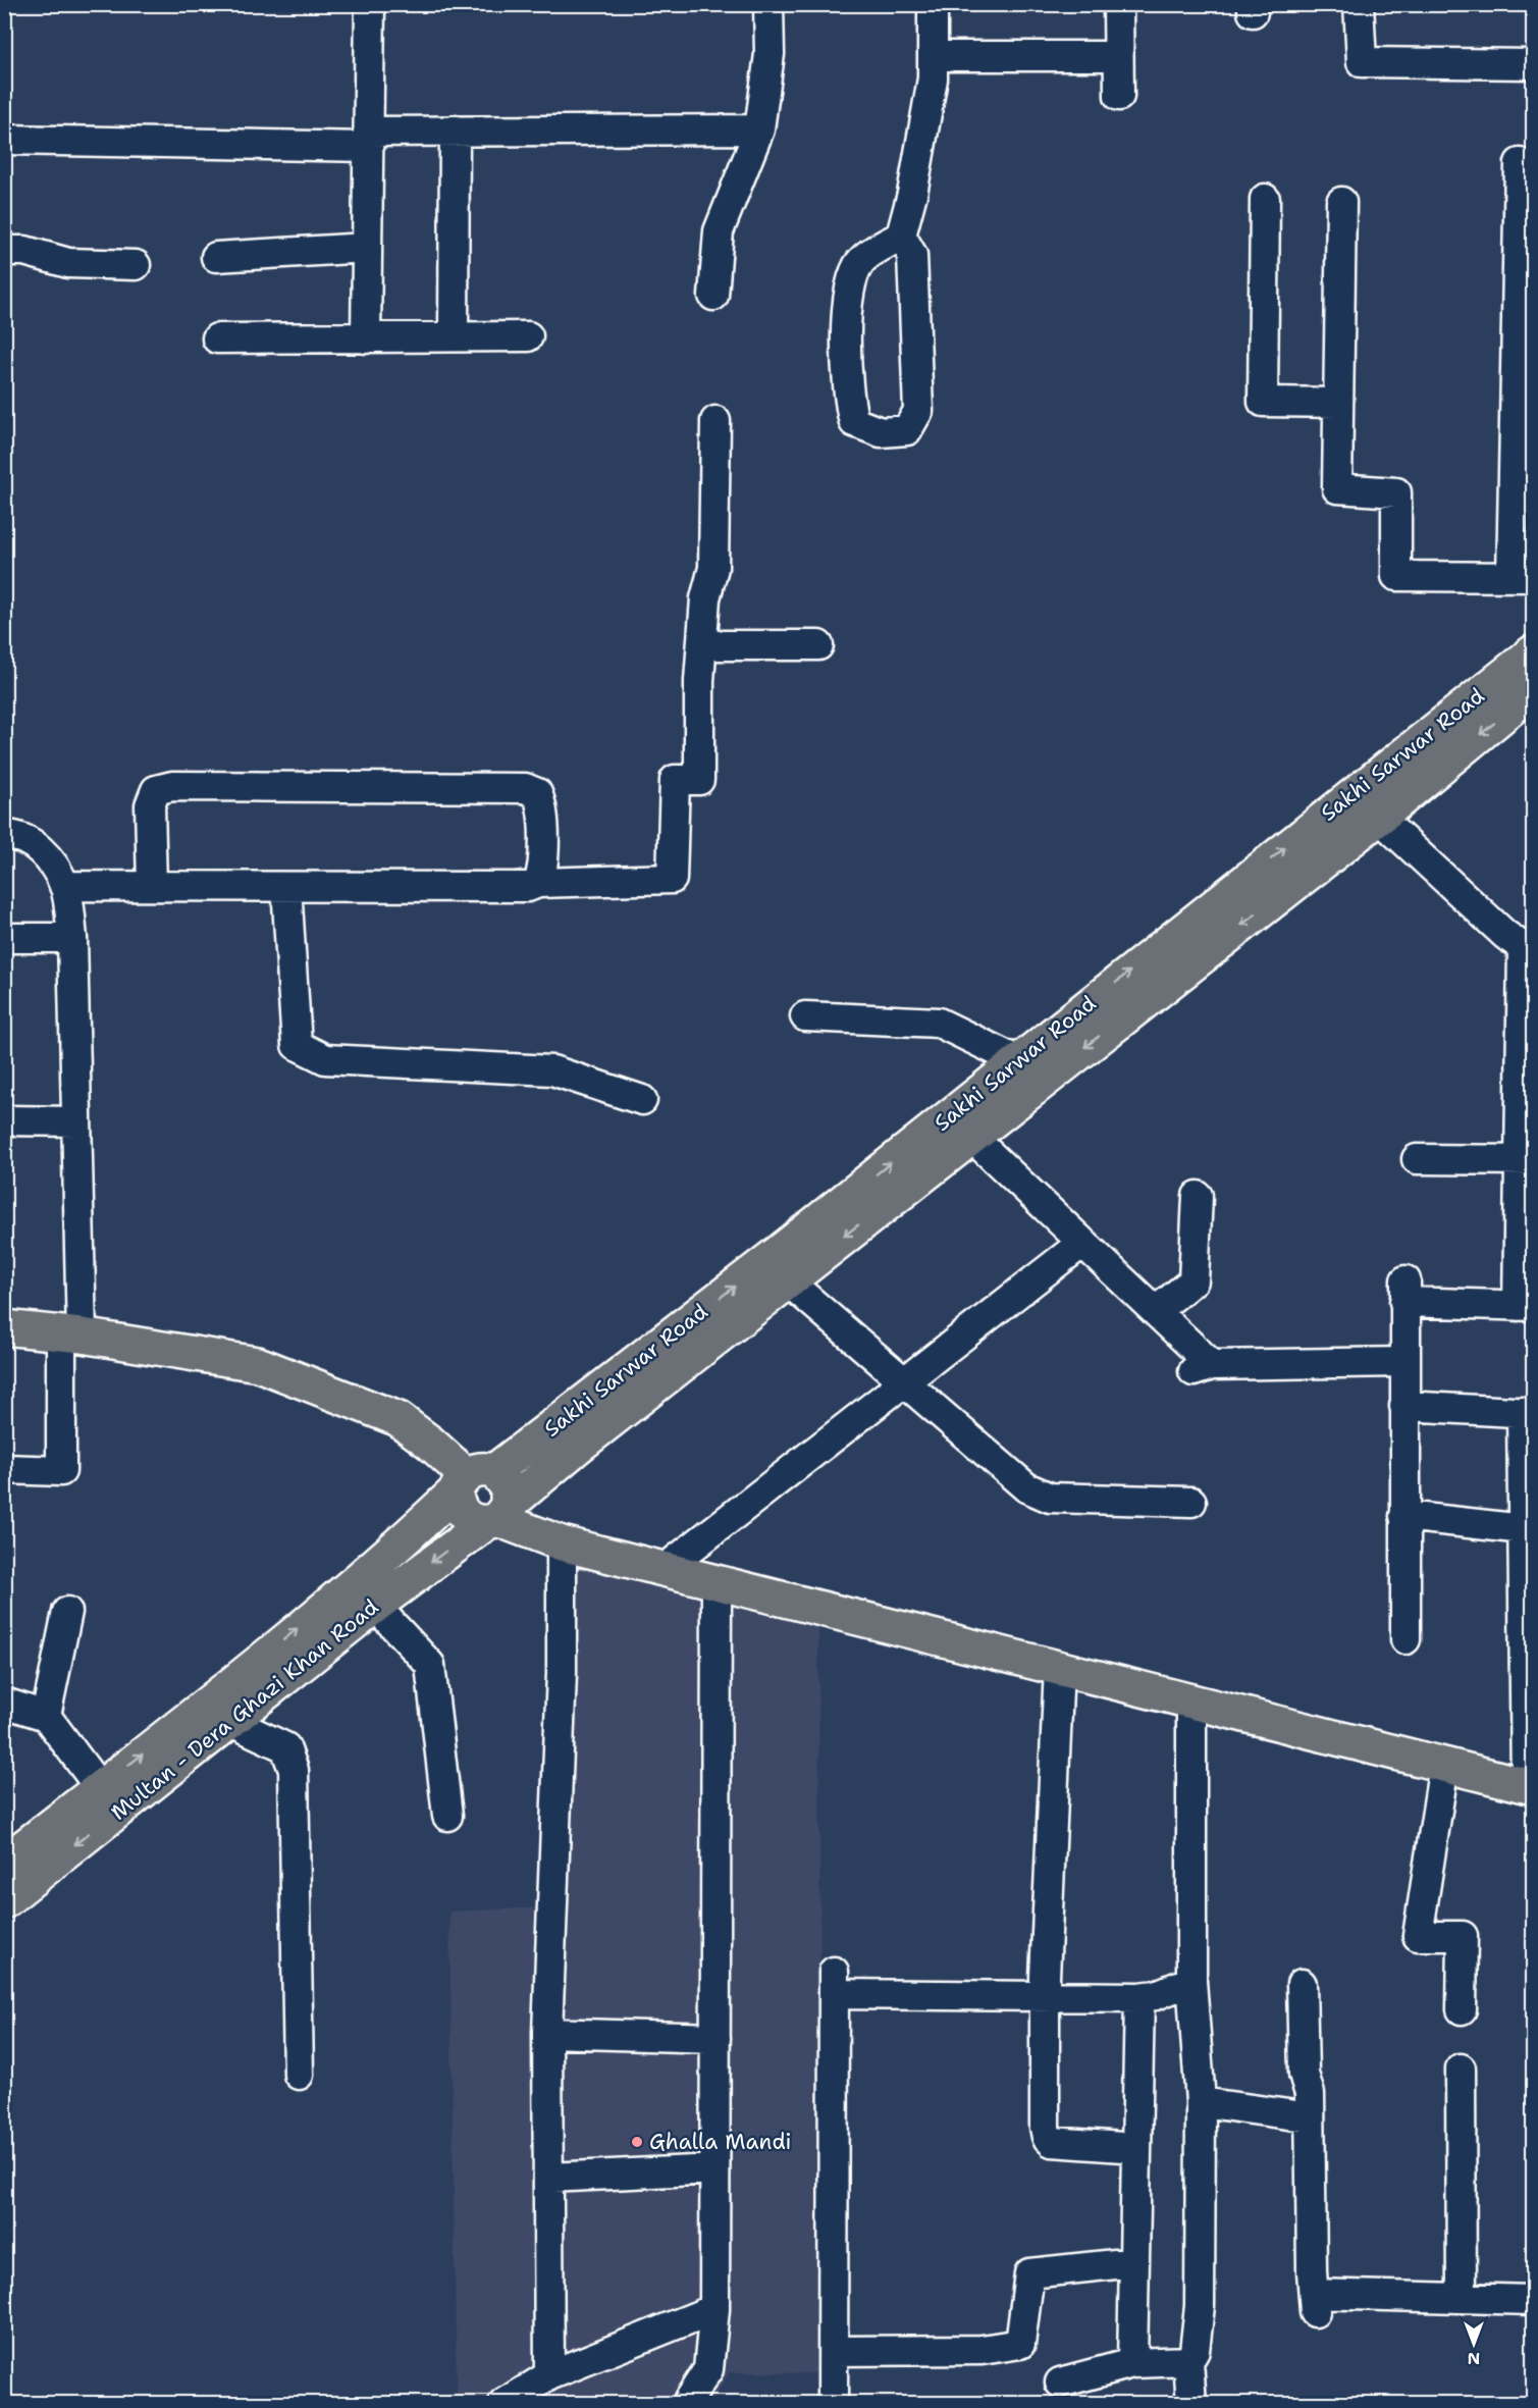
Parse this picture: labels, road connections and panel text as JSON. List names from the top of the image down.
{
  "streets": {
    "main road": ["Sakhi Sarwar Road", "Multan - Dera Ghazi Khan Road"]
  },
  "crossings": [
    ["Sakhi Sarwar Road", "Multan - Dera Ghazi Khan Road"]
  ],
  "places": ["Ghalla Mandi"],
  "north": "bottom"
}
